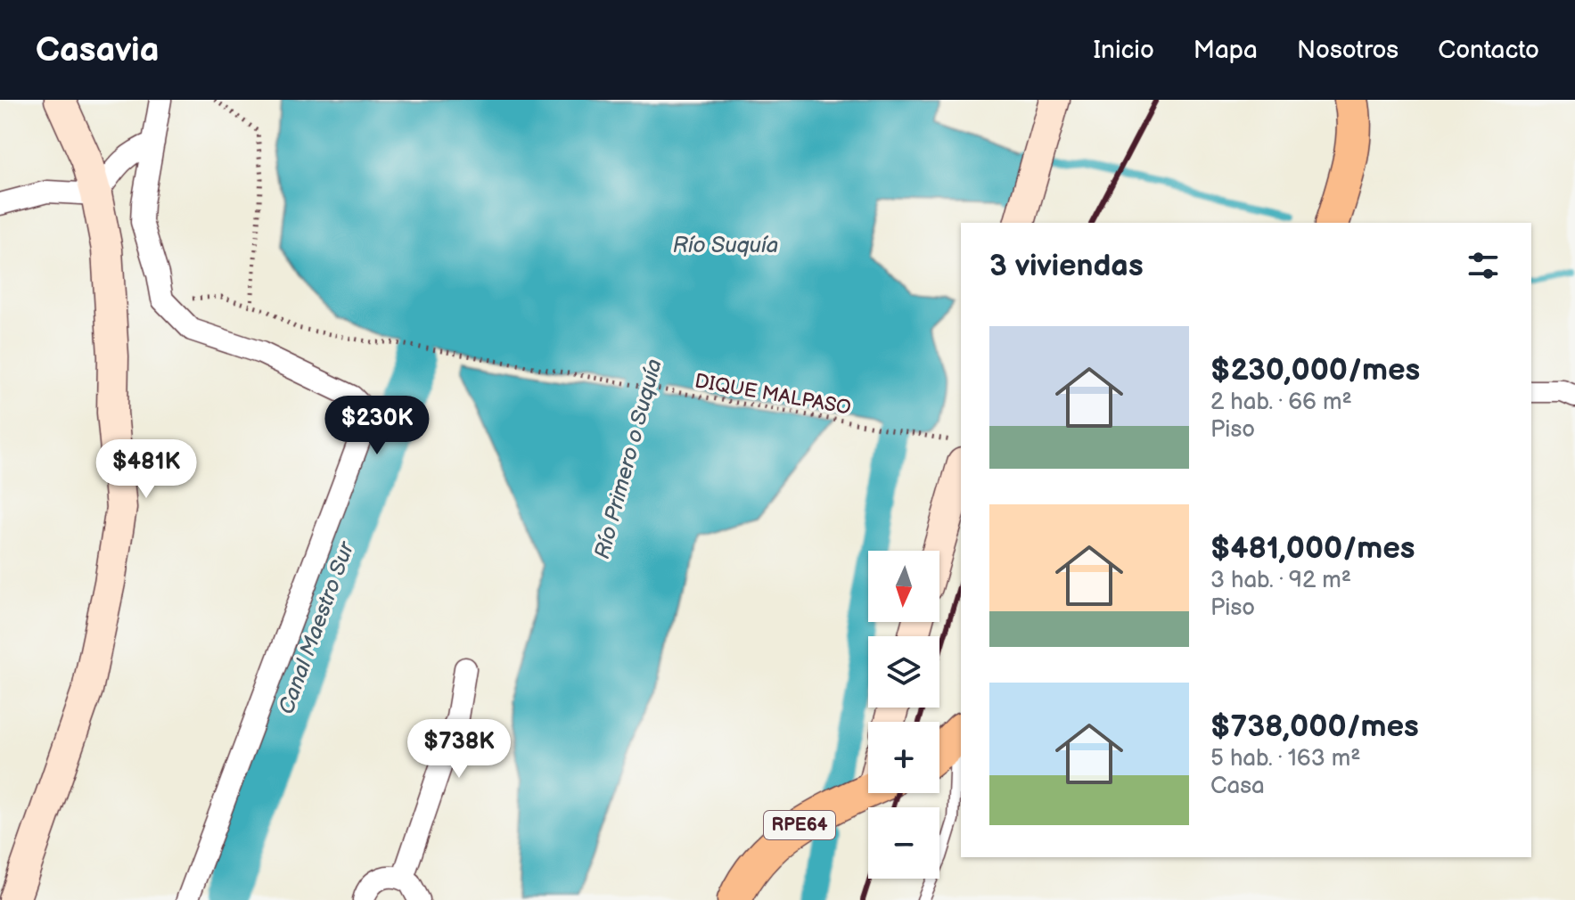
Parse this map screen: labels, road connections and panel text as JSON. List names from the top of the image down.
{
  "streets": {
    "main road": ["RPE64"],
    "path": ["DIQUE MALPASO"]
  },
  "water": ["Río Suquía", "Río Primero o Suquía", "Canal Maestro Sur"],
  "north": "bottom",
  "page": {
    "header": "Casavia",
    "nav": [
      "Inicio",
      "Mapa",
      "Nosotros",
      "Contacto"
    ],
    "heading": "3 viviendas",
    "list": [
      {
        "name": "$230,000/mes",
        "note": "2 hab. · 66 m² · Piso"
      },
      {
        "name": "$481,000/mes",
        "note": "3 hab. · 92 m² · Piso"
      },
      {
        "name": "$738,000/mes",
        "note": "5 hab. · 163 m² · Casa"
      }
    ],
    "price": ["$230K", "$481K", "$738K"],
    "map_buttons": ["+", "−"]
  }
}
